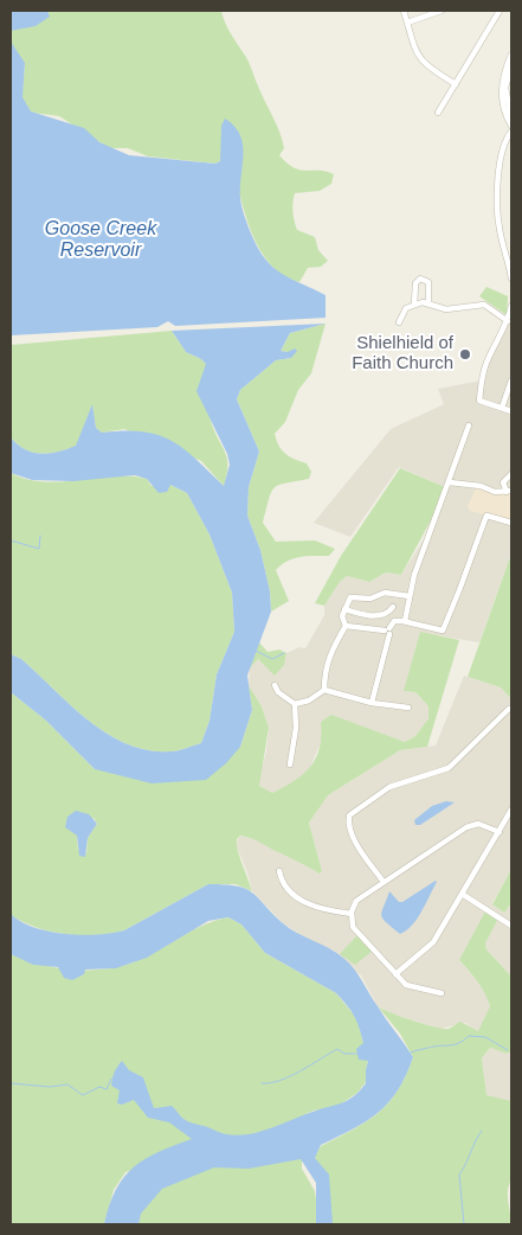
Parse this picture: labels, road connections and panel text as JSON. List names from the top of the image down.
{
  "water": ["Goose Creek Reservoir"],
  "places": ["Shielhield of Faith Church"]
}
